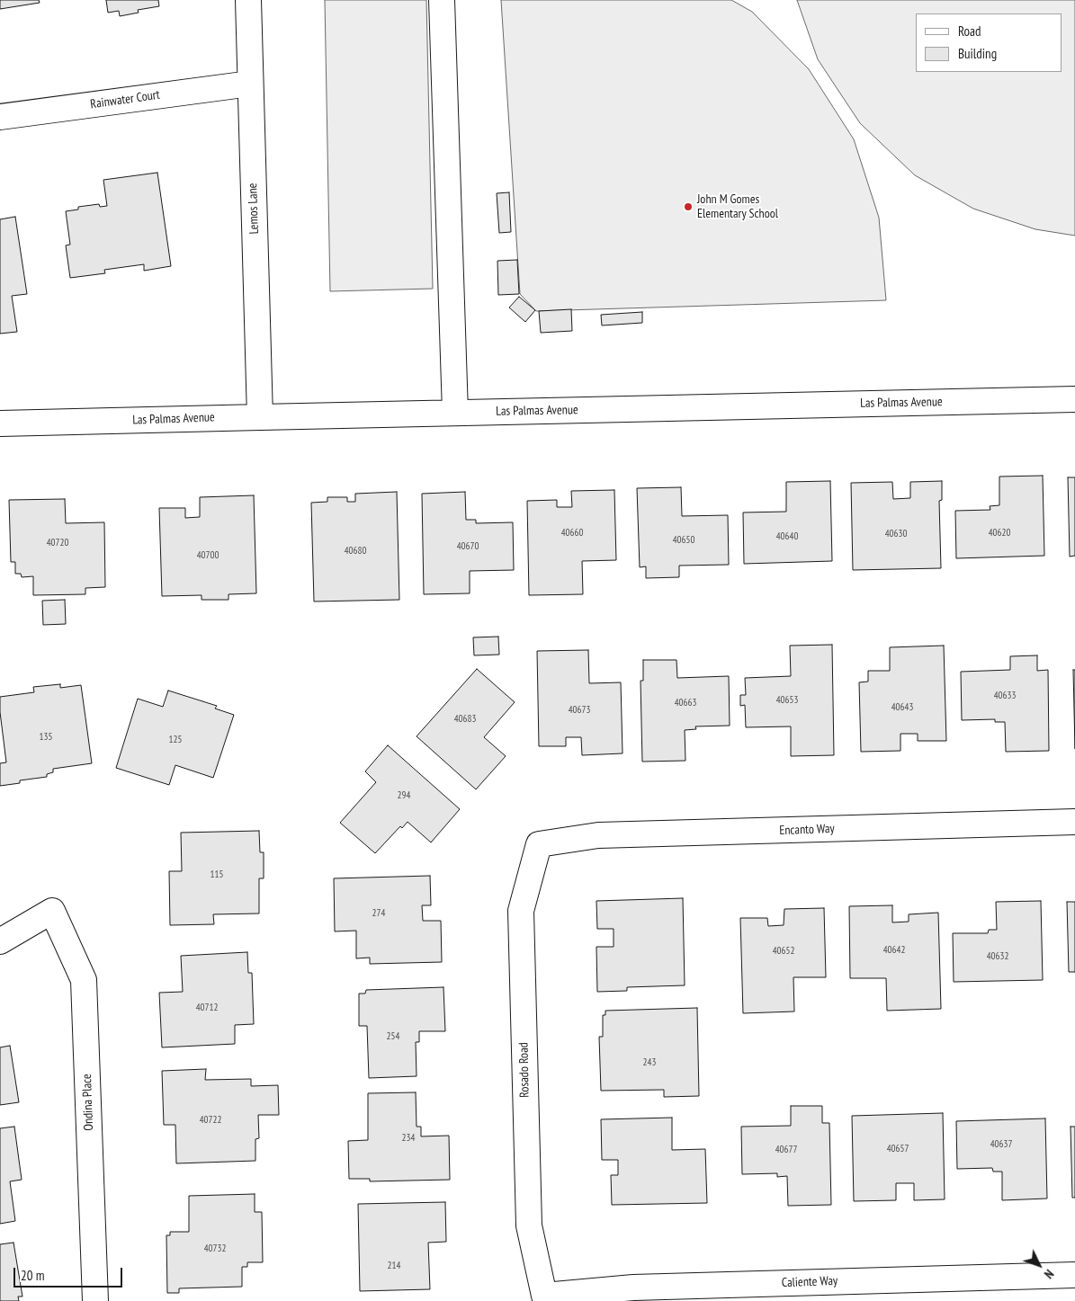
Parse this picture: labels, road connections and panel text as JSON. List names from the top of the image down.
{
  "streets": {
    "street": [
      "Rainwater Court",
      "Lemos Lane",
      "Las Palmas Avenue",
      "Encanto Way",
      "Rosado Road",
      "Ondina Place",
      "Caliente Way"
    ]
  },
  "crossings": [
    ["Rainwater Court", "Lemos Lane"],
    ["Lemos Lane", "Las Palmas Avenue"],
    ["Encanto Way", "Rosado Road"],
    ["Rosado Road", "Caliente Way"]
  ],
  "places": ["John M Gomes Elementary School"],
  "house_numbers": [
    "40660",
    "40620",
    "40630",
    "40640",
    "40650",
    "40720",
    "40670",
    "40680",
    "40700",
    "40633",
    "40653",
    "40663",
    "40643",
    "40673",
    "40683",
    "135",
    "125",
    "294",
    "115",
    "274",
    "40642",
    "40652",
    "40632",
    "40712",
    "254",
    "243",
    "40722",
    "234",
    "40637",
    "40657",
    "40677",
    "40732",
    "214"
  ],
  "legend": ["Road", "Building"],
  "scale_bar": "20 m",
  "north": "bottom right"
}
